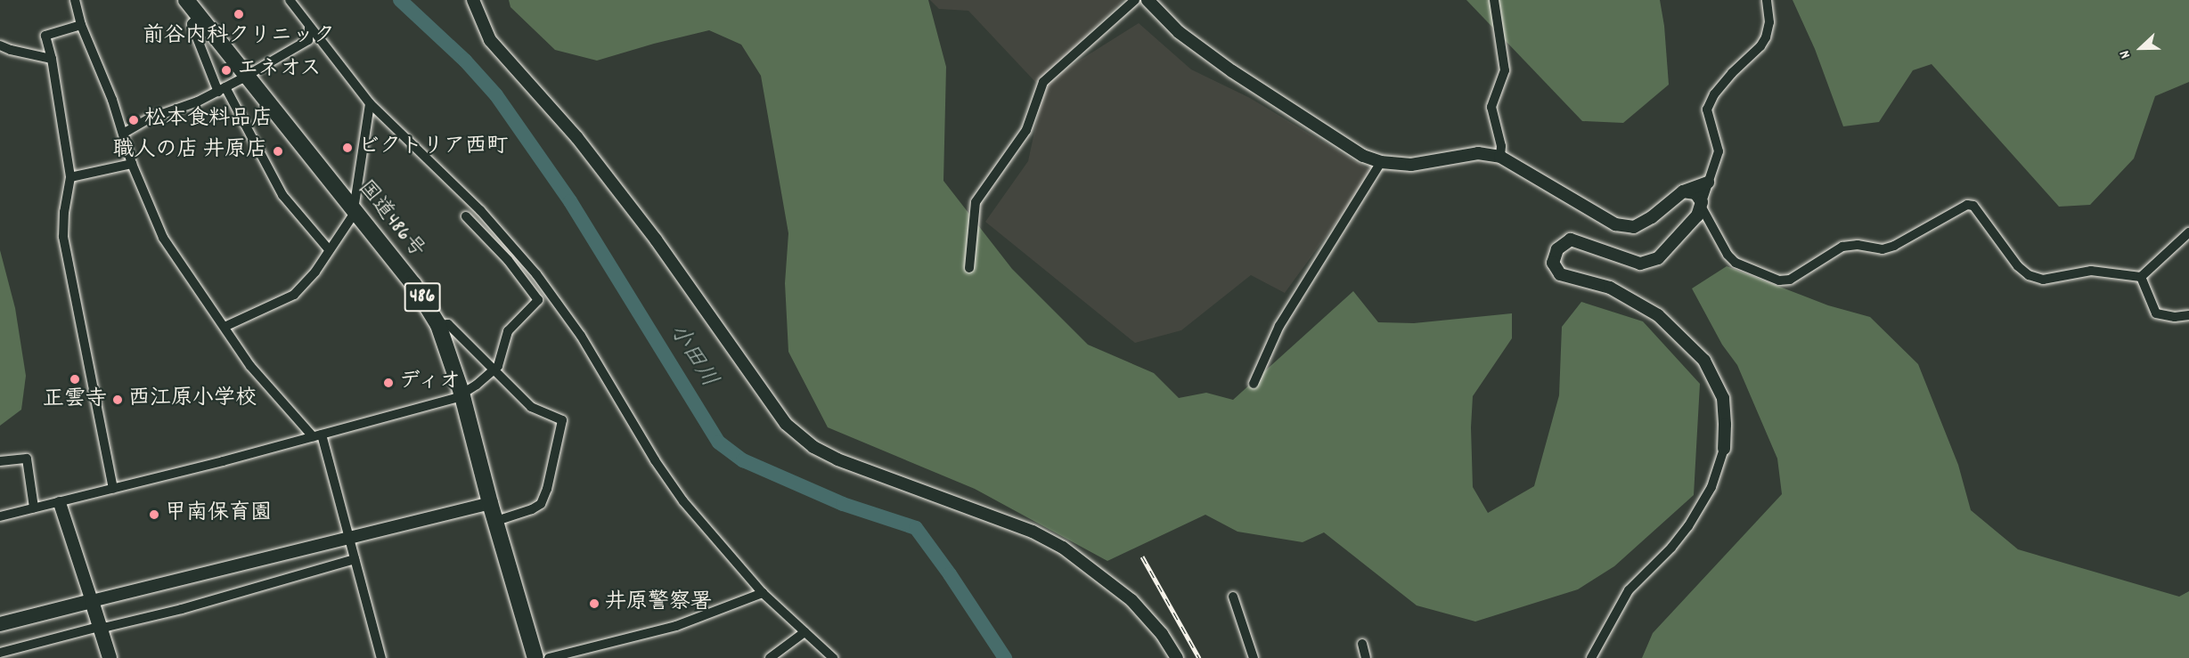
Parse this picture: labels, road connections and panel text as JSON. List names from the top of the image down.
{
  "streets": {
    "highway": ["国道486号", "486"]
  },
  "water": ["小田川"],
  "places": [
    "前谷内科クリニック",
    "エネオス",
    "松本食料品店",
    "ビクトリア西町",
    "職人の店 井原店",
    "正雲寺",
    "ディオ",
    "西江原小学校",
    "甲南保育園",
    "井原警察署"
  ],
  "north": "left"
}
